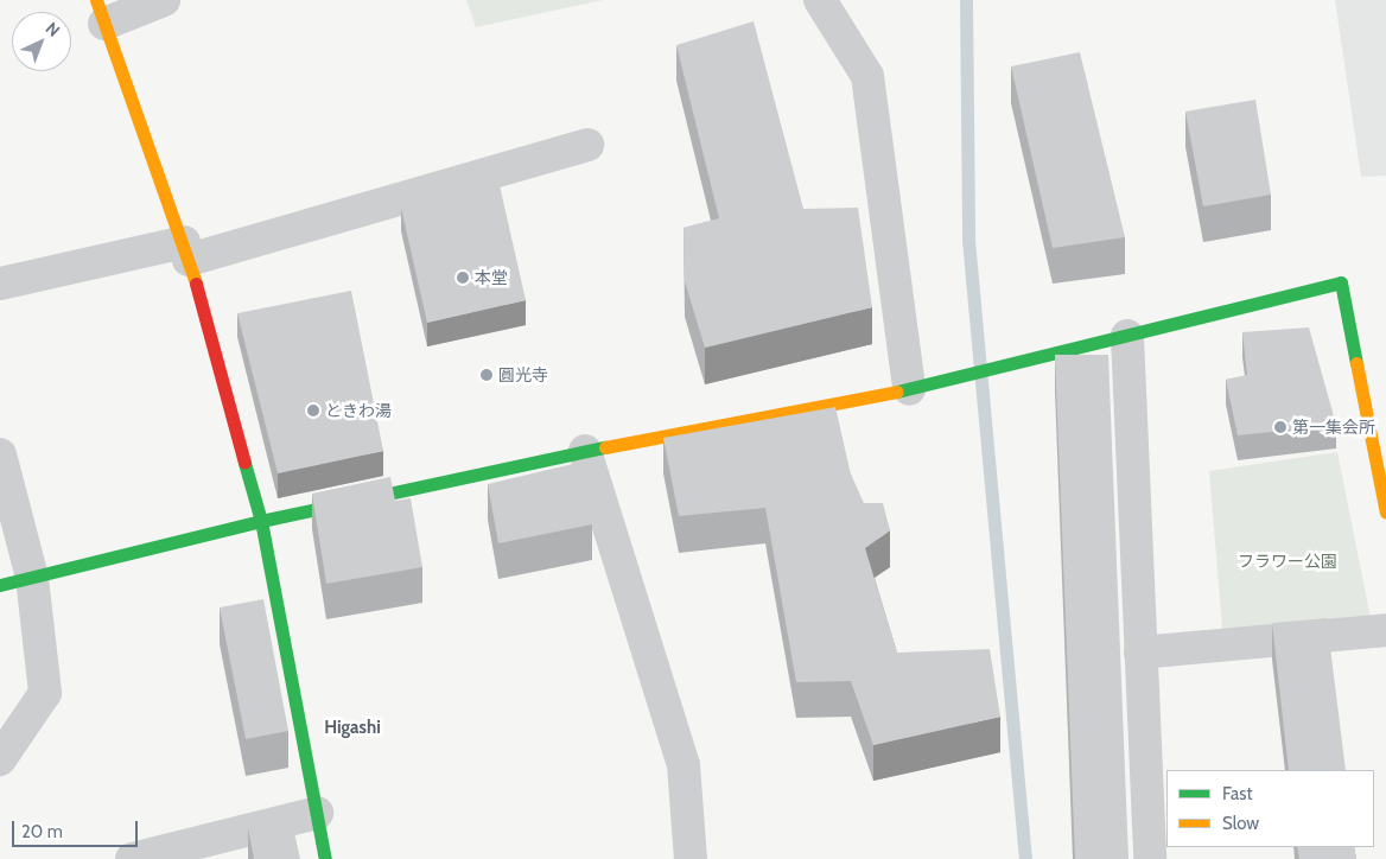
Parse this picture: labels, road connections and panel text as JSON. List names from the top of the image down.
{
  "districts": ["Higashi"],
  "parks": ["フラワー公園"],
  "places": [
    "本堂",
    "圓光寺",
    "ときわ湯",
    "第一集会所"
  ],
  "legend": ["Fast", "Slow"],
  "scale_bar": "20 m",
  "north": "top right"
}
